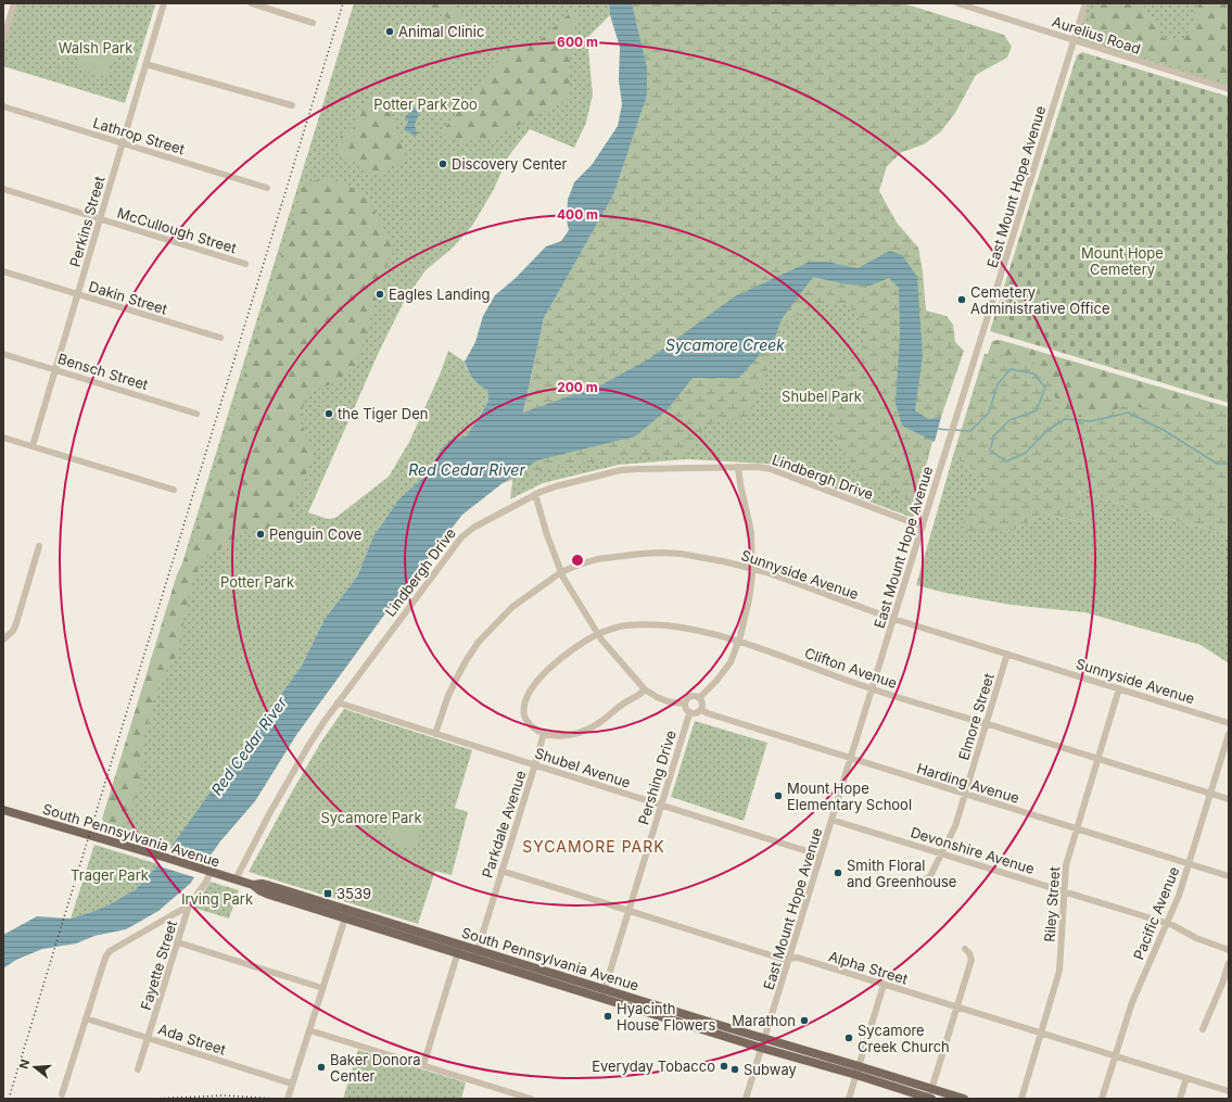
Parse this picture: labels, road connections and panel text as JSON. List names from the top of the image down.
{
  "streets": {
    "main road": ["South Pennsylvania Avenue"],
    "street": [
      "Aurelius Road",
      "Lathrop Street",
      "East Mount Hope Avenue",
      "Perkins Street",
      "McCullough Street",
      "Dakin Street",
      "Bensch Street",
      "Lindbergh Drive",
      "Sunnyside Avenue",
      "Clifton Avenue",
      "Elmore Street",
      "Shubel Avenue",
      "Pershing Drive",
      "Harding Avenue",
      "Parkdale Avenue",
      "Devonshire Avenue",
      "Riley Street",
      "Pacific Avenue",
      "Fayette Street",
      "Alpha Street",
      "Ada Street"
    ]
  },
  "crossings": [
    ["Aurelius Road", "East Mount Hope Avenue"],
    ["Lathrop Street", "Perkins Street"],
    ["East Mount Hope Avenue", "Lindbergh Drive"],
    ["East Mount Hope Avenue", "Sunnyside Avenue"],
    ["East Mount Hope Avenue", "Clifton Avenue"],
    ["East Mount Hope Avenue", "Shubel Avenue"],
    ["East Mount Hope Avenue", "Harding Avenue"],
    ["East Mount Hope Avenue", "South Pennsylvania Avenue"],
    ["East Mount Hope Avenue", "Devonshire Avenue"],
    ["East Mount Hope Avenue", "Alpha Street"],
    ["Perkins Street", "McCullough Street"],
    ["Perkins Street", "Dakin Street"],
    ["Perkins Street", "Bensch Street"],
    ["Lindbergh Drive", "Shubel Avenue"],
    ["Lindbergh Drive", "South Pennsylvania Avenue"],
    ["Sunnyside Avenue", "Elmore Street"],
    ["Sunnyside Avenue", "Shubel Avenue"],
    ["Sunnyside Avenue", "Riley Street"],
    ["Clifton Avenue", "Elmore Street"],
    ["Clifton Avenue", "Parkdale Avenue"],
    ["Clifton Avenue", "Riley Street"],
    ["Clifton Avenue", "Pacific Avenue"],
    ["Elmore Street", "Harding Avenue"],
    ["Elmore Street", "Devonshire Avenue"],
    ["Shubel Avenue", "Pershing Drive"],
    ["Shubel Avenue", "Parkdale Avenue"],
    ["Pershing Drive", "Harding Avenue"],
    ["Pershing Drive", "South Pennsylvania Avenue"],
    ["Pershing Drive", "Alpha Street"],
    ["Harding Avenue", "Riley Street"],
    ["Harding Avenue", "Pacific Avenue"],
    ["Parkdale Avenue", "South Pennsylvania Avenue"],
    ["Parkdale Avenue", "Alpha Street"],
    ["South Pennsylvania Avenue", "Fayette Street"],
    ["Devonshire Avenue", "Riley Street"],
    ["Devonshire Avenue", "Pacific Avenue"],
    ["Riley Street", "Alpha Street"],
    ["Pacific Avenue", "Alpha Street"],
    ["Fayette Street", "Ada Street"]
  ],
  "districts": ["SYCAMORE PARK"],
  "water": ["Sycamore Creek", "Red Cedar River"],
  "parks": [
    "Walsh Park",
    "Potter Park Zoo",
    "Mount Hope Cemetery",
    "Shubel Park",
    "Potter Park",
    "Sycamore Park",
    "Trager Park",
    "Irving Park"
  ],
  "places": {
    "other": [
      "Animal Clinic",
      "Discovery Center",
      "Eagles Landing",
      "Cemetery Administrative Office",
      "the Tiger Den",
      "Penguin Cove",
      "Mount Hope Elementary School",
      "Smith Floral and Greenhouse",
      "Hyacinth House Flowers",
      "Marathon",
      "Sycamore Creek Church",
      "Everyday Tobacco",
      "Baker Donora Center",
      "Subway"
    ],
    "transit": ["3539"]
  },
  "north": "left",
  "rings": ["600 m", "400 m", "200 m"]
}
